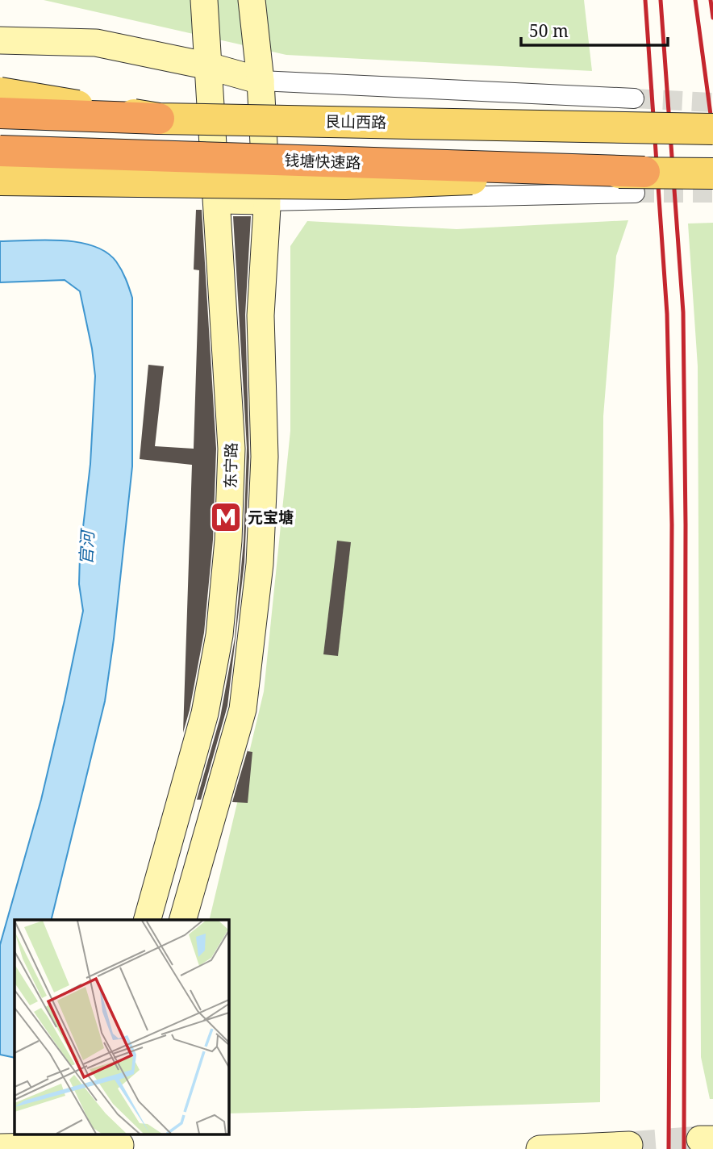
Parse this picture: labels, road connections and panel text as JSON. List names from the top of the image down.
{
  "streets": {
    "highway": ["钱塘快速路"],
    "main road": ["艮山西路", "东宁路"]
  },
  "water": ["官河"],
  "places": {
    "metro station": ["元宝塘"]
  },
  "scale_bar": "50 m"
}
